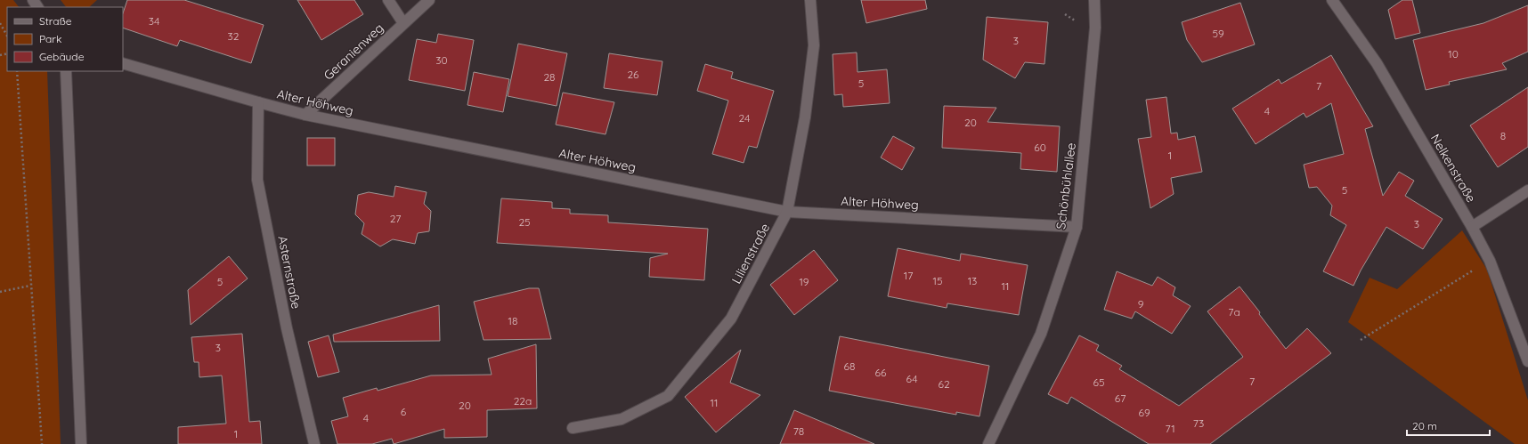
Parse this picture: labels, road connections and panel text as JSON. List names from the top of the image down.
{
  "streets": {
    "street": [
      "Geranienweg",
      "Alter Höhweg",
      "Nelkenstraße",
      "Schönbühlallee",
      "Lilienstraße",
      "Asternstraße"
    ]
  },
  "crossings": [
    ["Geranienweg", "Alter Höhweg"],
    ["Alter Höhweg", "Schönbühlallee"],
    ["Alter Höhweg", "Lilienstraße"],
    ["Alter Höhweg", "Asternstraße"]
  ],
  "house_numbers": [
    "34",
    "59",
    "32",
    "3",
    "10",
    "30",
    "26",
    "28",
    "5",
    "7",
    "4",
    "24",
    "20",
    "8",
    "60",
    "1",
    "5",
    "27",
    "25",
    "3",
    "17",
    "15",
    "13",
    "5",
    "19",
    "11",
    "9",
    "7a",
    "18",
    "3",
    "68",
    "66",
    "64",
    "7",
    "65",
    "62",
    "67",
    "22a",
    "11",
    "20",
    "6",
    "69",
    "4",
    "73",
    "71",
    "78",
    "1"
  ],
  "legend": ["Straße", "Park", "Gebäude"],
  "scale_bar": "20 m"
}
